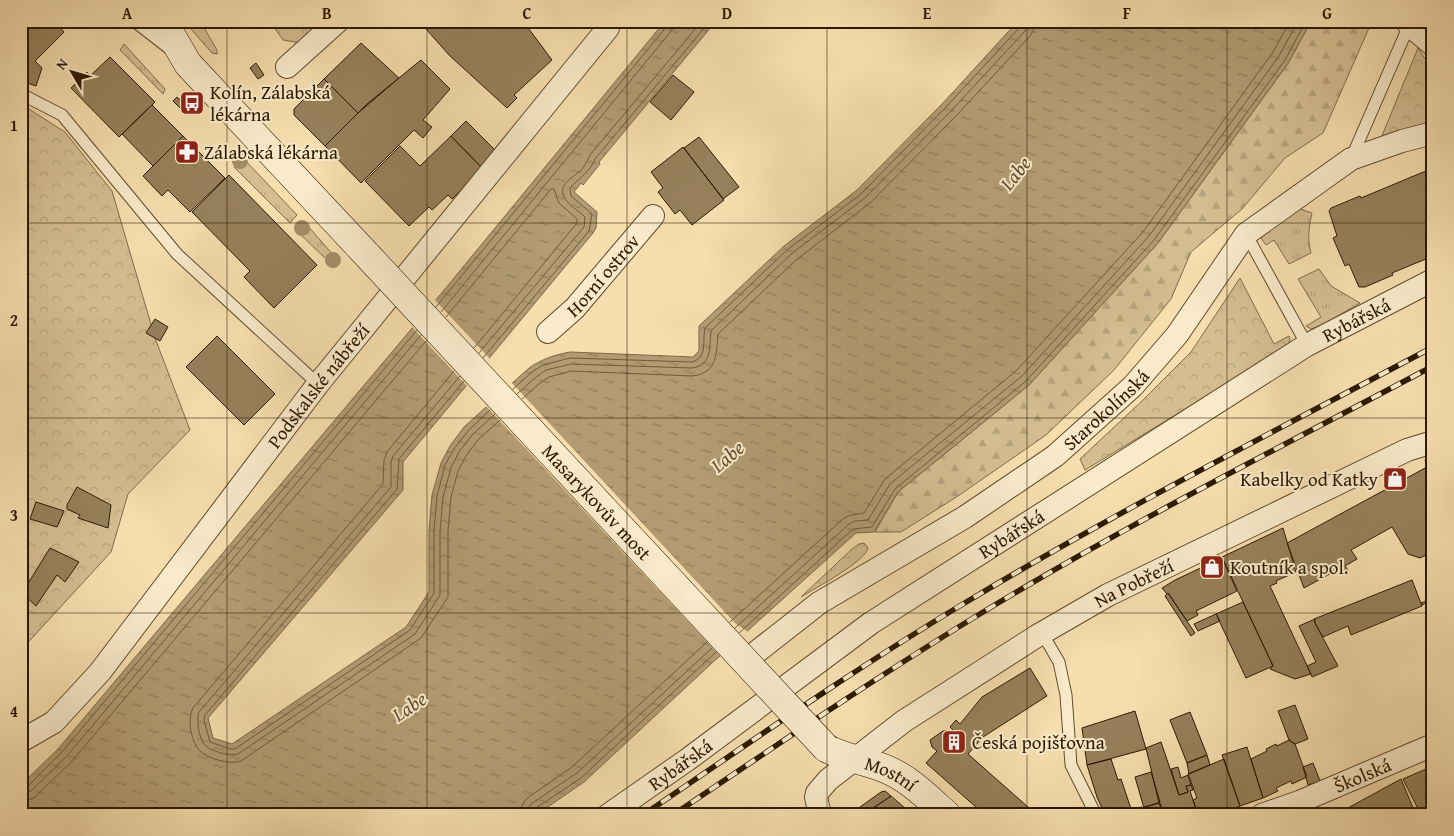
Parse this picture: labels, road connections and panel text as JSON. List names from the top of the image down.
{
  "streets": {
    "street": [
      "Horní ostrov",
      "Rybářská",
      "Podskalské nábřeží",
      "Starokolínská",
      "Masarykovův most",
      "Na Pobřeží",
      "Školská",
      "Mostní"
    ]
  },
  "crossings": [
    ["Starokolínská", "Masarykovův most"],
    ["Masarykovův most", "Mostní"],
    ["Na Pobřeží", "Mostní"]
  ],
  "water": ["Labe"],
  "places": {
    "bus stop": ["Kolín, Zálabská lékárna"],
    "pharmacy": ["Zálabská lékárna"],
    "shop": ["Kabelky od Katky", "Koutník a spol."],
    "building": ["Česká pojišťovna"]
  },
  "north": "top left",
  "grid": {
    "columns": [
      "A",
      "B",
      "C",
      "D",
      "E",
      "F",
      "G"
    ],
    "rows": [
      "1",
      "2",
      "3",
      "4"
    ]
  }
}
